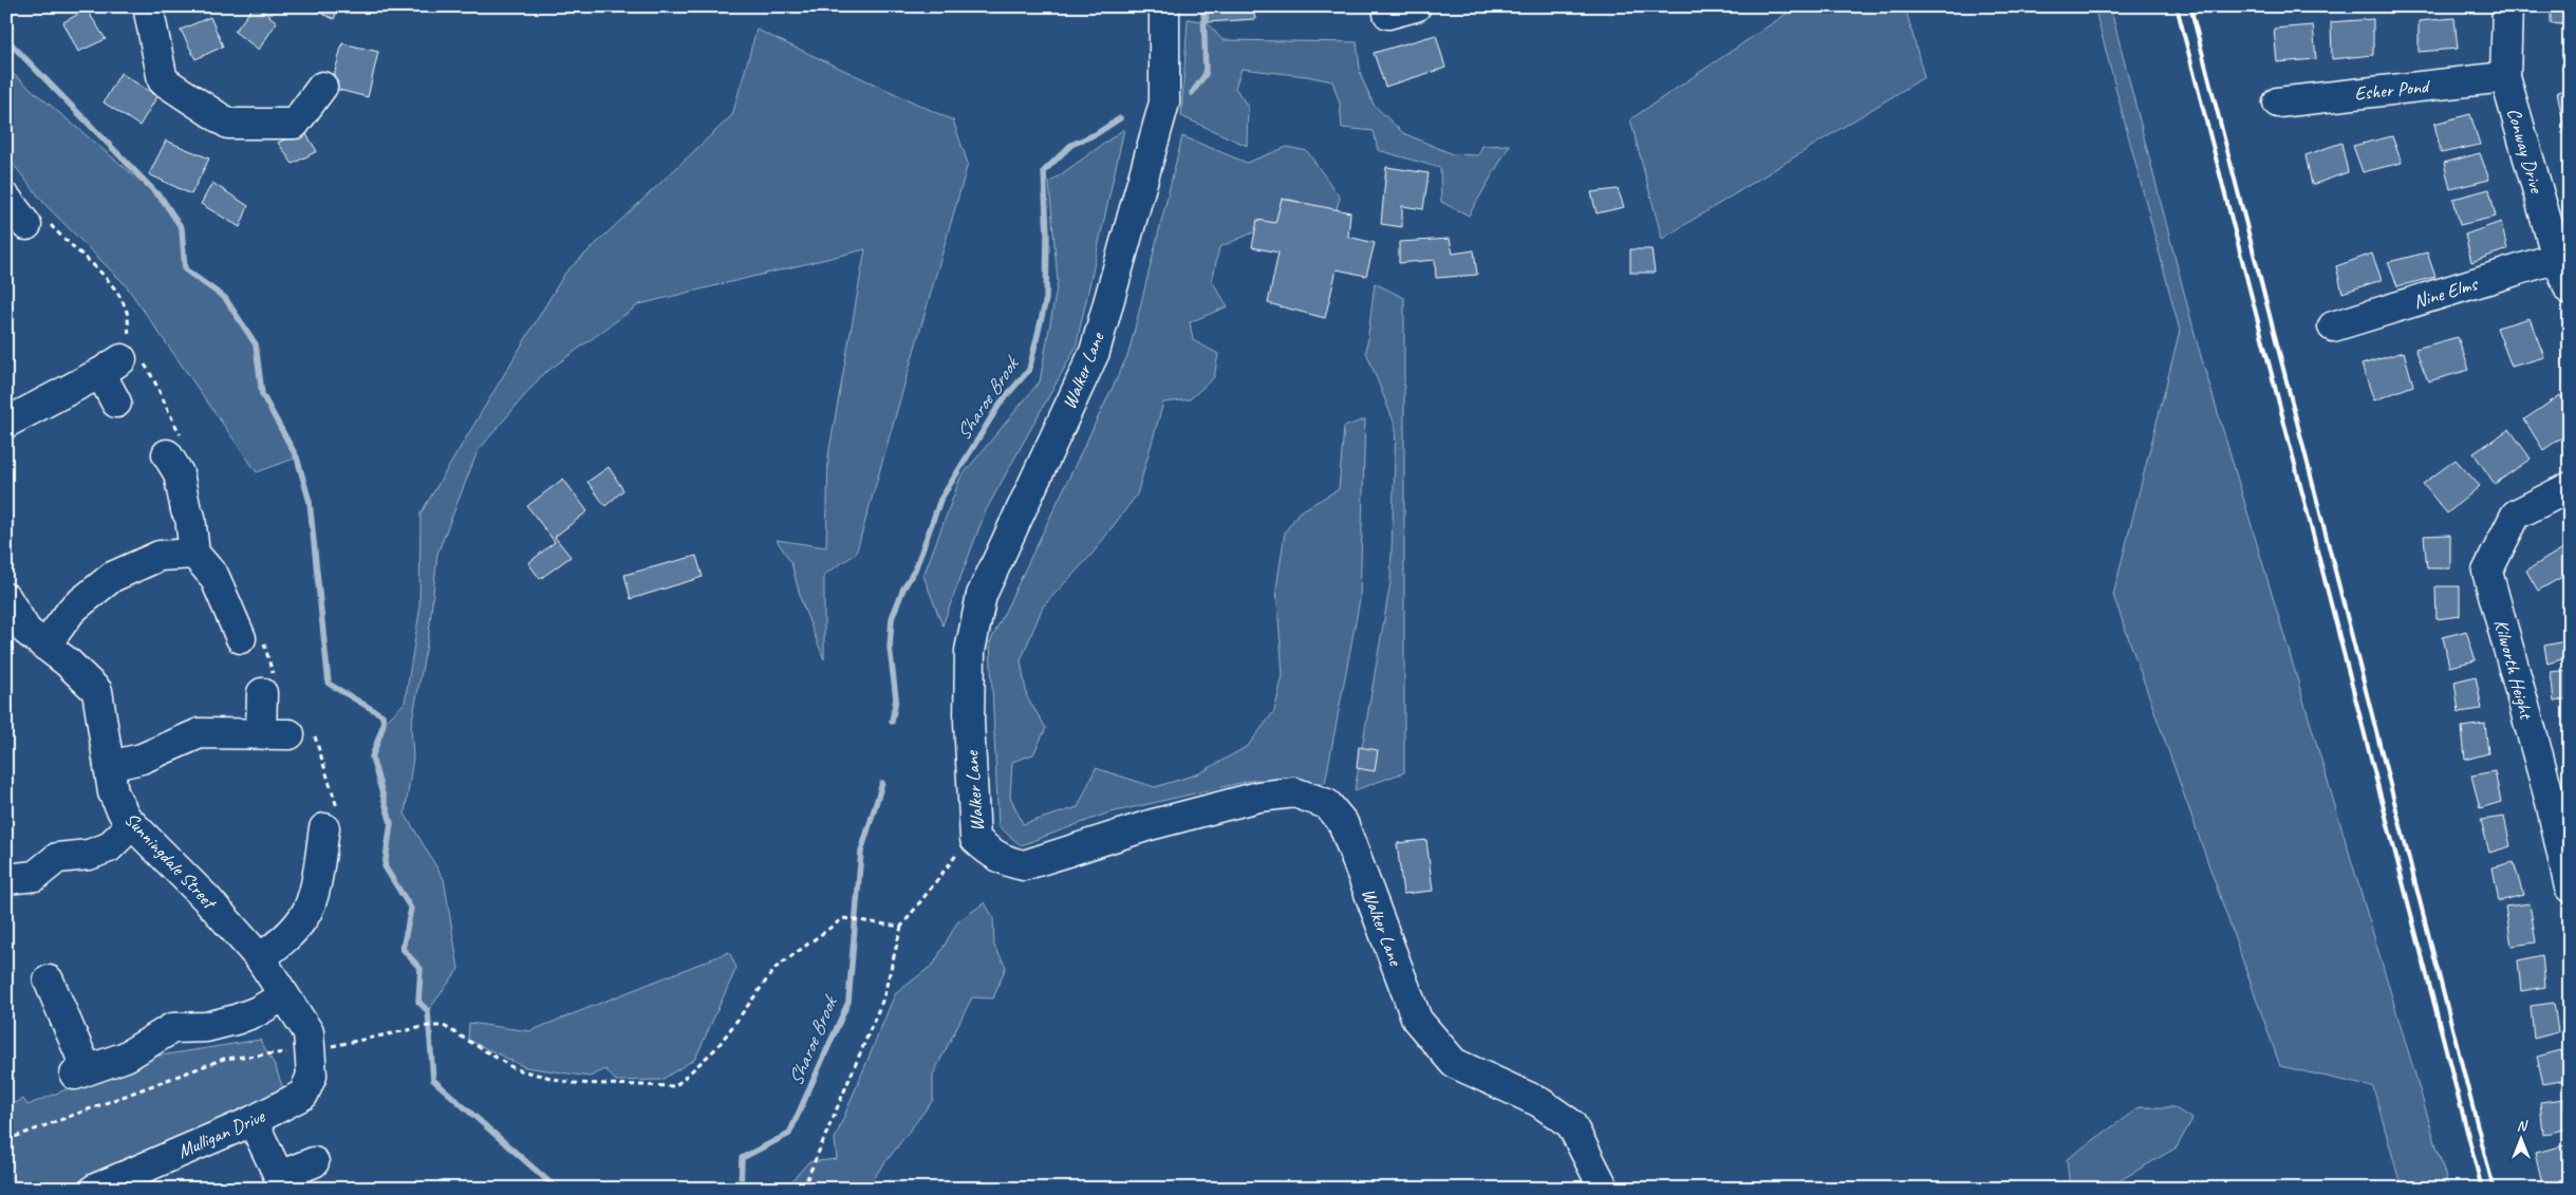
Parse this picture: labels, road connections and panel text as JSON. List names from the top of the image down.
{
  "streets": {
    "street": [
      "Esher Pond",
      "Conway Drive",
      "Nine Elms",
      "Walker Lane",
      "Kilworth Height",
      "Sunningdale Street",
      "Mulligan Drive"
    ]
  },
  "crossings": [
    ["Esher Pond", "Conway Drive"],
    ["Conway Drive", "Nine Elms"],
    ["Sunningdale Street", "Mulligan Drive"]
  ],
  "water": ["Sharoe Brook"],
  "north": "top"
}
